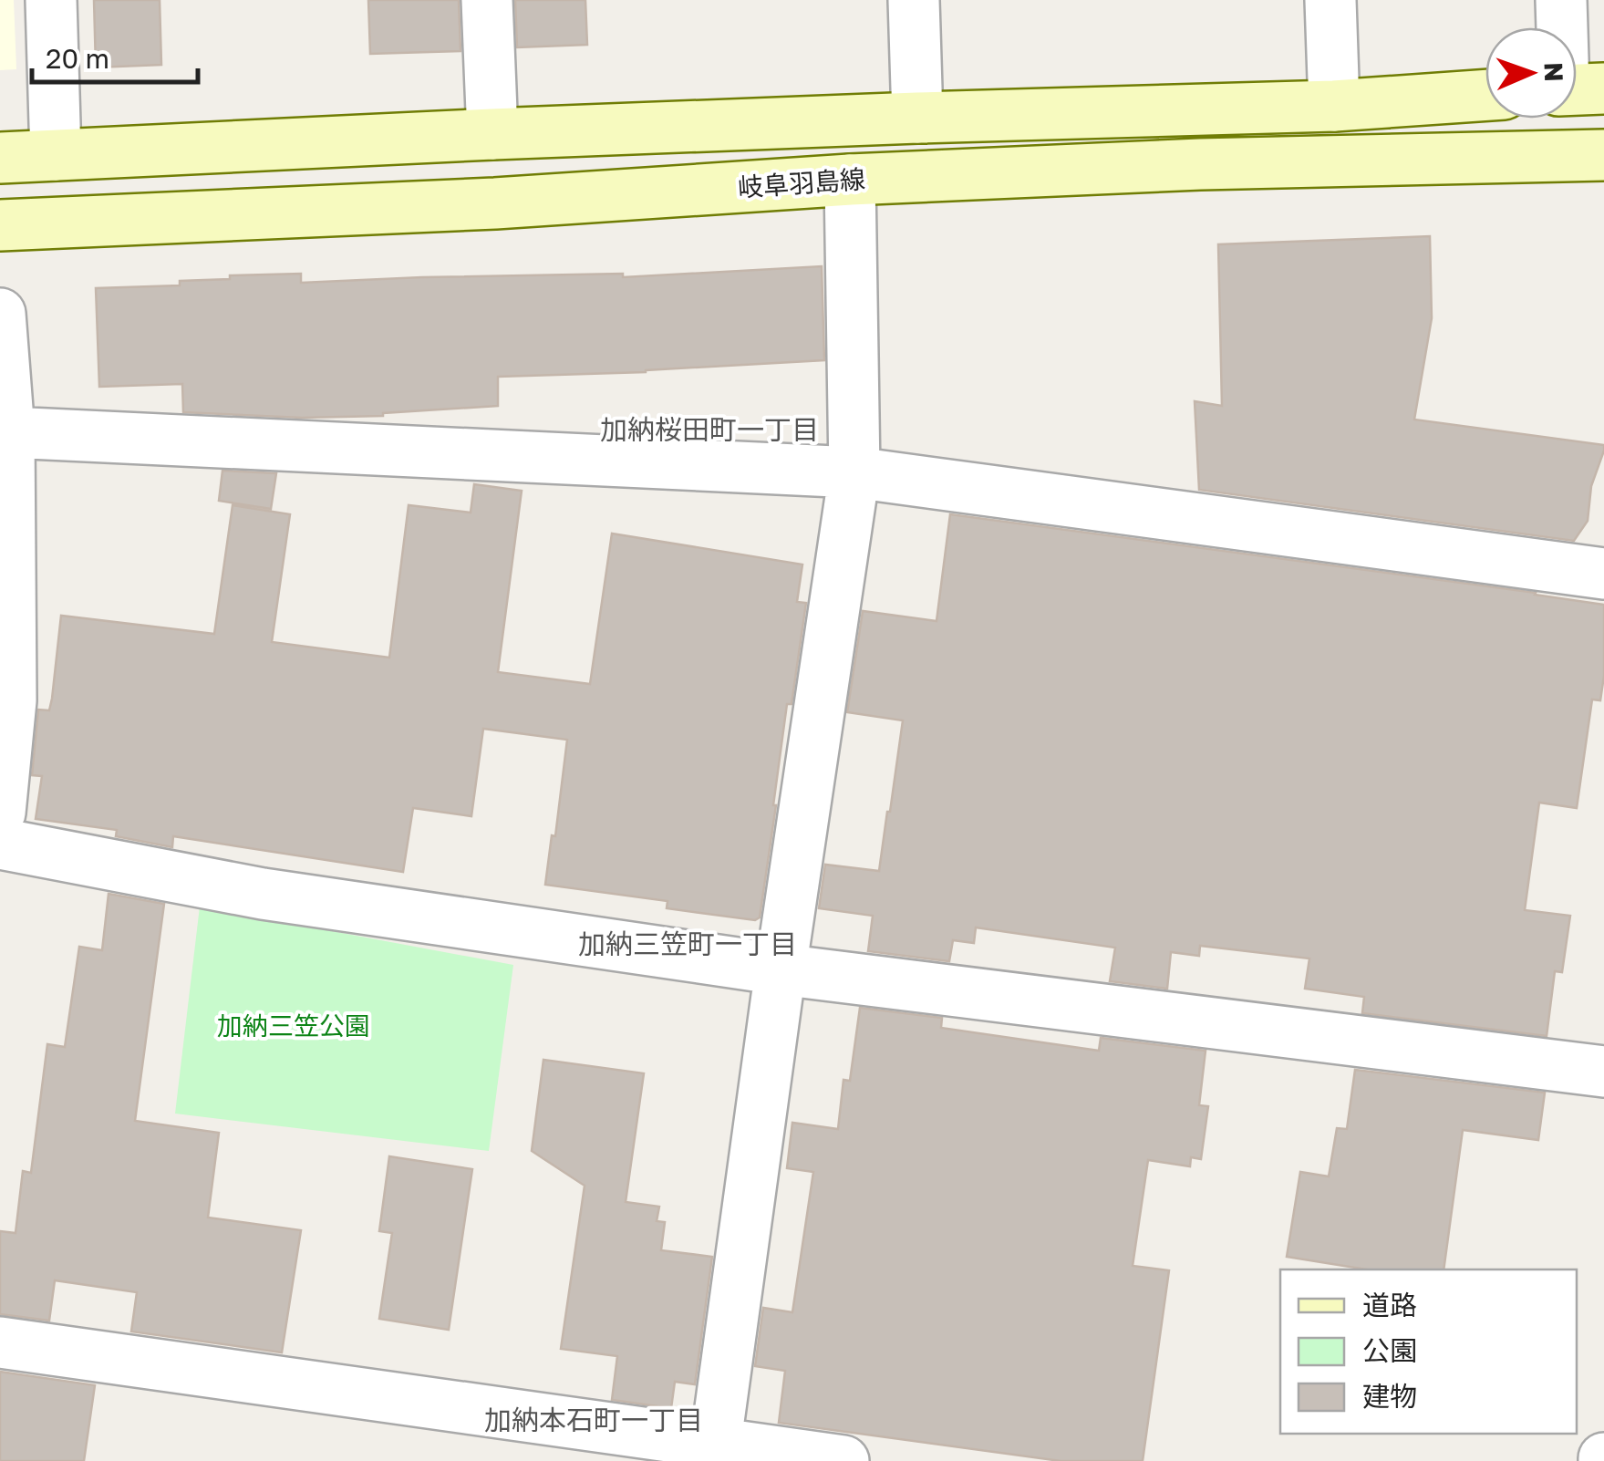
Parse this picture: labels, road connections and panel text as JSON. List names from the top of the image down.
{
  "streets": {
    "main road": ["岐阜羽島線"]
  },
  "districts": ["加納桜田町一丁目", "加納三笠町一丁目", "加納本石町一丁目"],
  "parks": ["加納三笠公園"],
  "legend": ["道路", "公園", "建物"],
  "scale_bar": "20 m",
  "north": "right"
}
